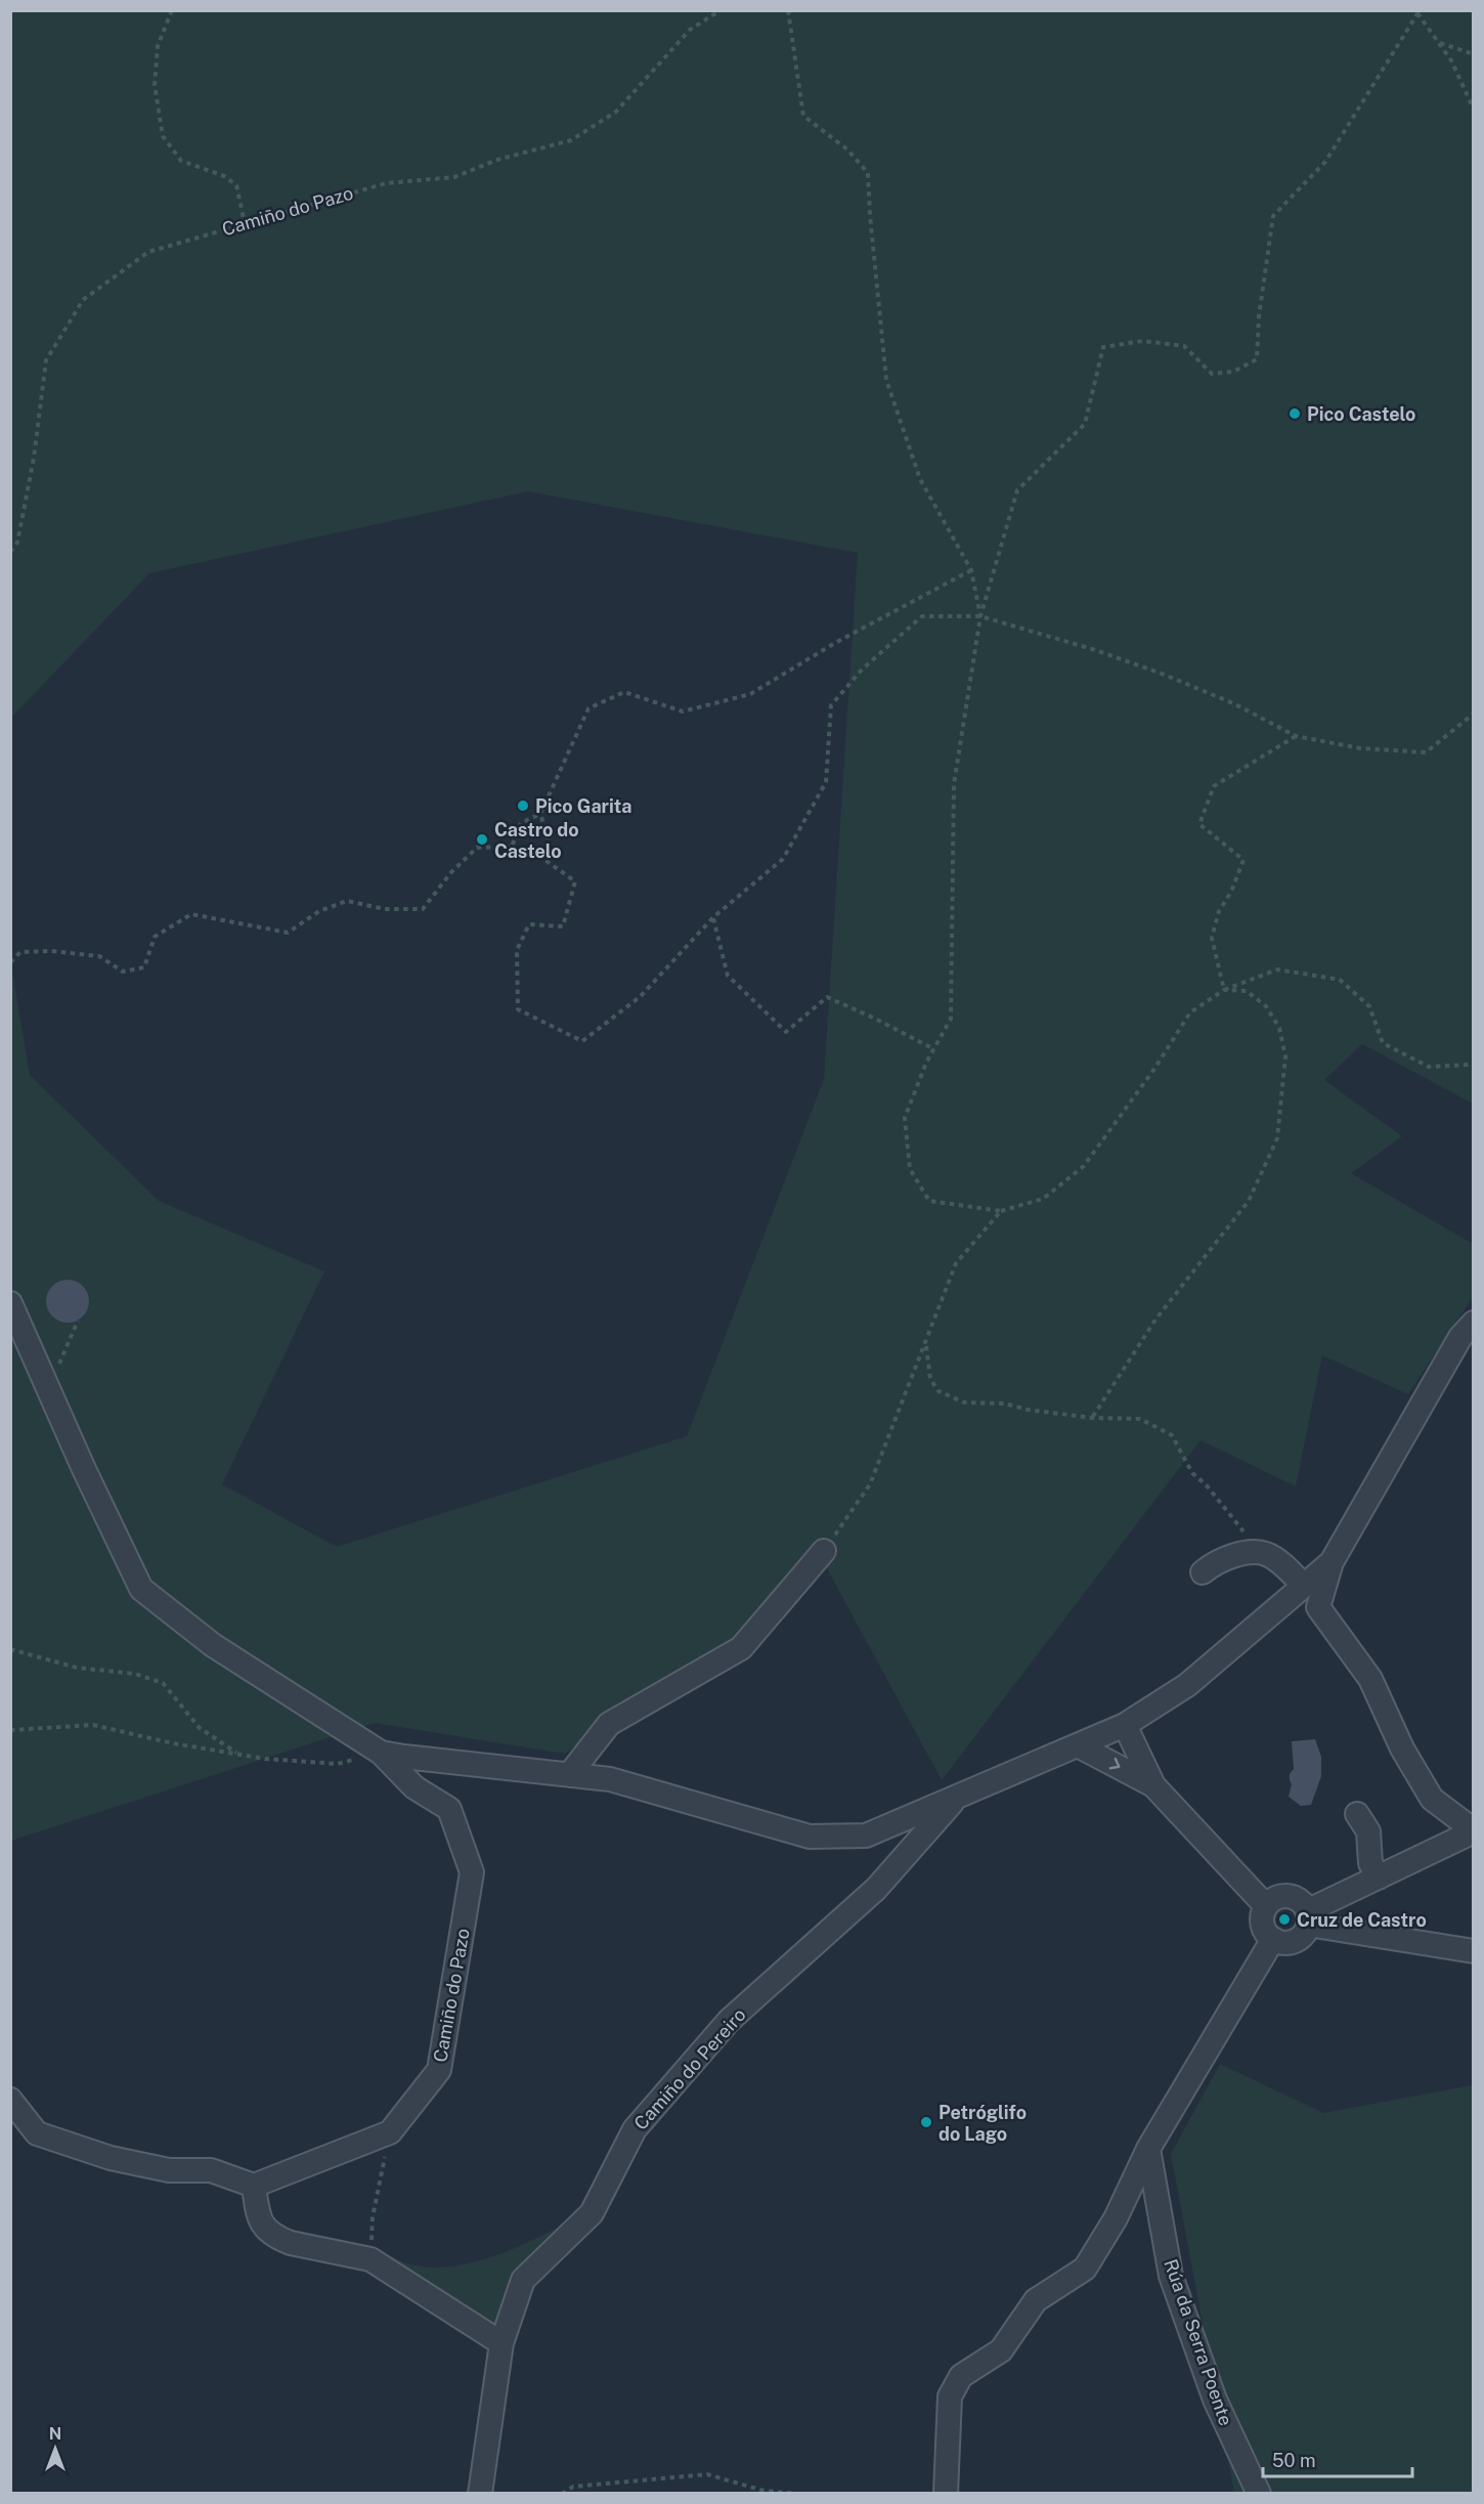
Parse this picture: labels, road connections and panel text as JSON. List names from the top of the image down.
{
  "streets": {
    "street": ["Camiño do Pazo", "Camiño do Pereiro", "Rúa da Serra Poente"]
  },
  "places": [
    "Pico Castelo",
    "Pico Garita",
    "Castro do Castelo",
    "Cruz de Castro",
    "Petróglifo do Lago"
  ],
  "scale_bar": "50 m",
  "north": "top"
}
